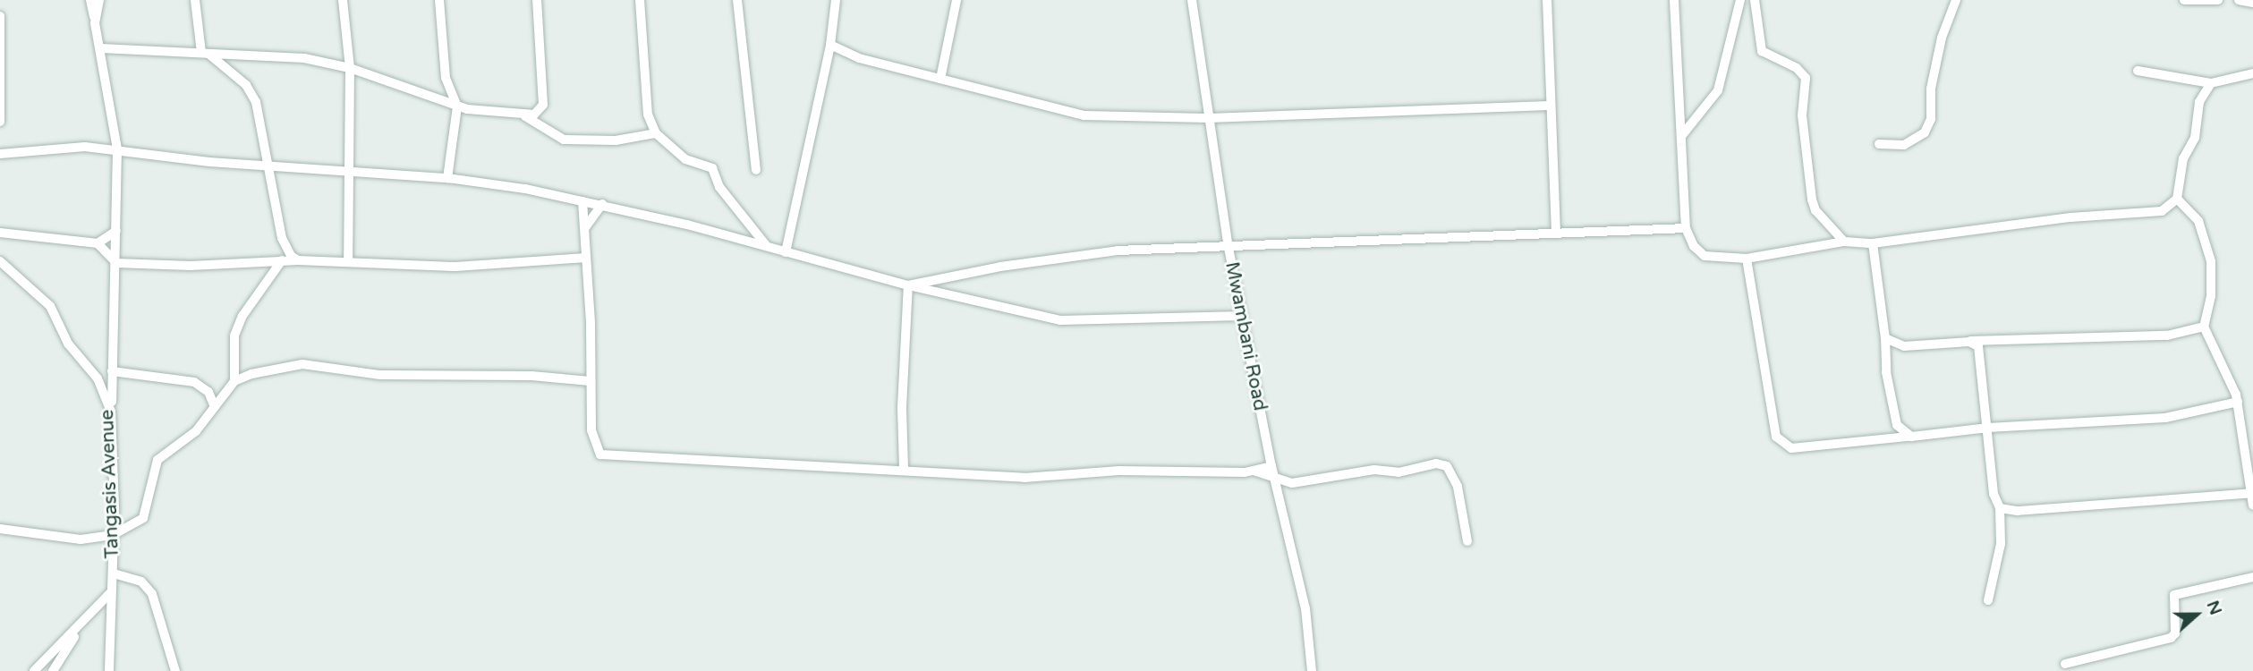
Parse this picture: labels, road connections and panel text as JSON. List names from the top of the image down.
{
  "streets": {
    "street": ["Mwambani Road", "Tangasis Avenue"]
  },
  "north": "right"
}
